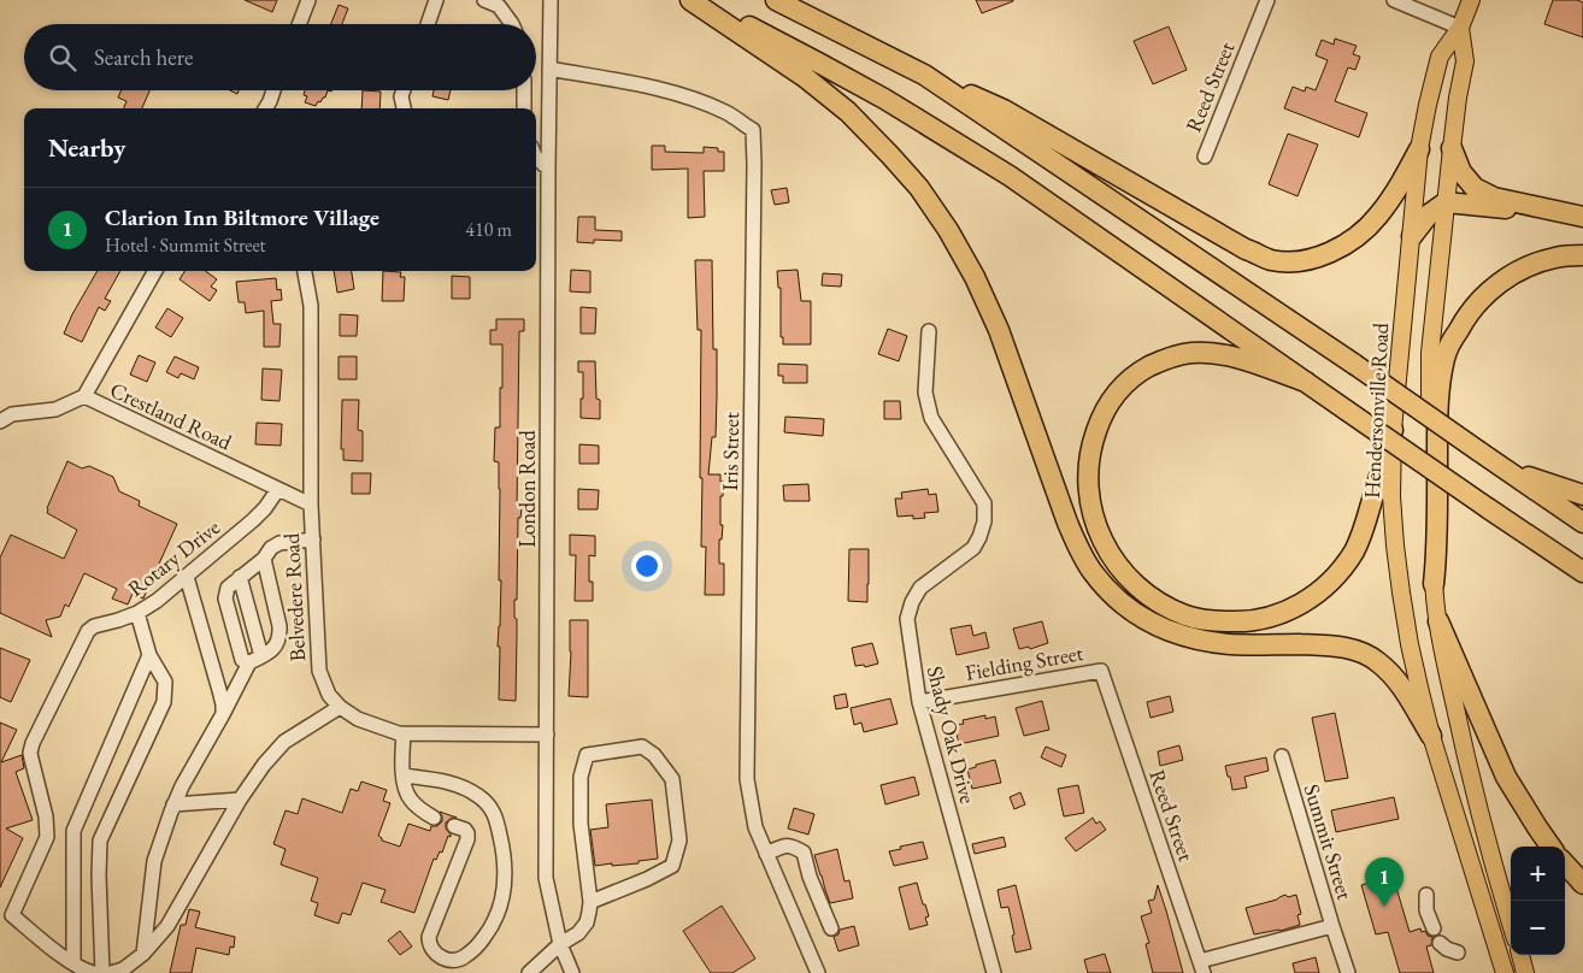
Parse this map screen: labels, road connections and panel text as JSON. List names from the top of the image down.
{
  "streets": {
    "main road": ["Hendersonville Road"],
    "street": [
      "Reed Street",
      "Crestland Road",
      "Iris Street",
      "London Road",
      "Rotary Drive",
      "Belvedere Road",
      "Fielding Street",
      "Shady Oak Drive",
      "Summit Street"
    ]
  },
  "crossings": [
    ["Reed Street", "Fielding Street"],
    ["Crestland Road", "Rotary Drive"],
    ["Crestland Road", "Belvedere Road"],
    ["Iris Street", "London Road"],
    ["London Road", "Belvedere Road"],
    ["Fielding Street", "Shady Oak Drive"]
  ],
  "page": {
    "search": "Search here",
    "heading": "Nearby",
    "list": [
      {
        "mark": "1",
        "name": "Clarion Inn Biltmore Village",
        "note": "Hotel · Summit Street",
        "value": "410 m"
      }
    ],
    "map_buttons": ["+", "−"],
    "pins": "1"
  }
}
